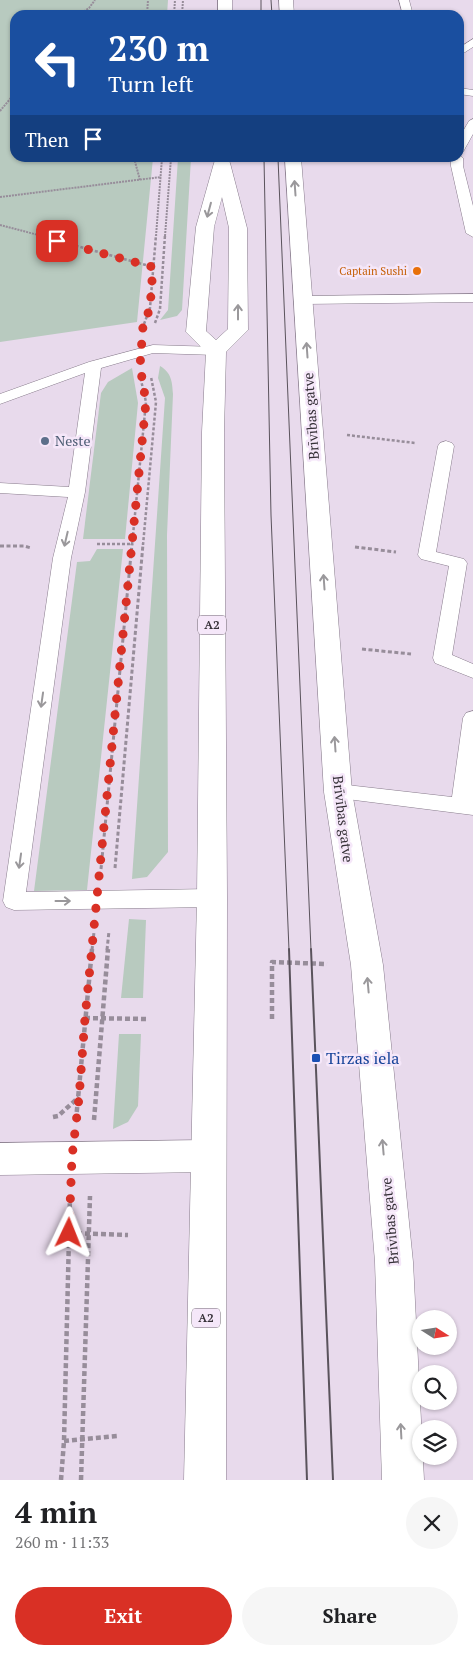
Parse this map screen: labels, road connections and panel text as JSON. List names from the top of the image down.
{
  "streets": {
    "main road": ["Brīvības gatve", "A2"]
  },
  "places": {
    "other": ["Captain Sushi", "Neste"],
    "transit": ["Tirzas iela"]
  },
  "north": "right",
  "page": {
    "turn": ["230 m", "Turn left"],
    "then": "Then",
    "heading": ["4 min", "260 m · 11:33"],
    "buttons": ["Exit", "Share"]
  }
}
